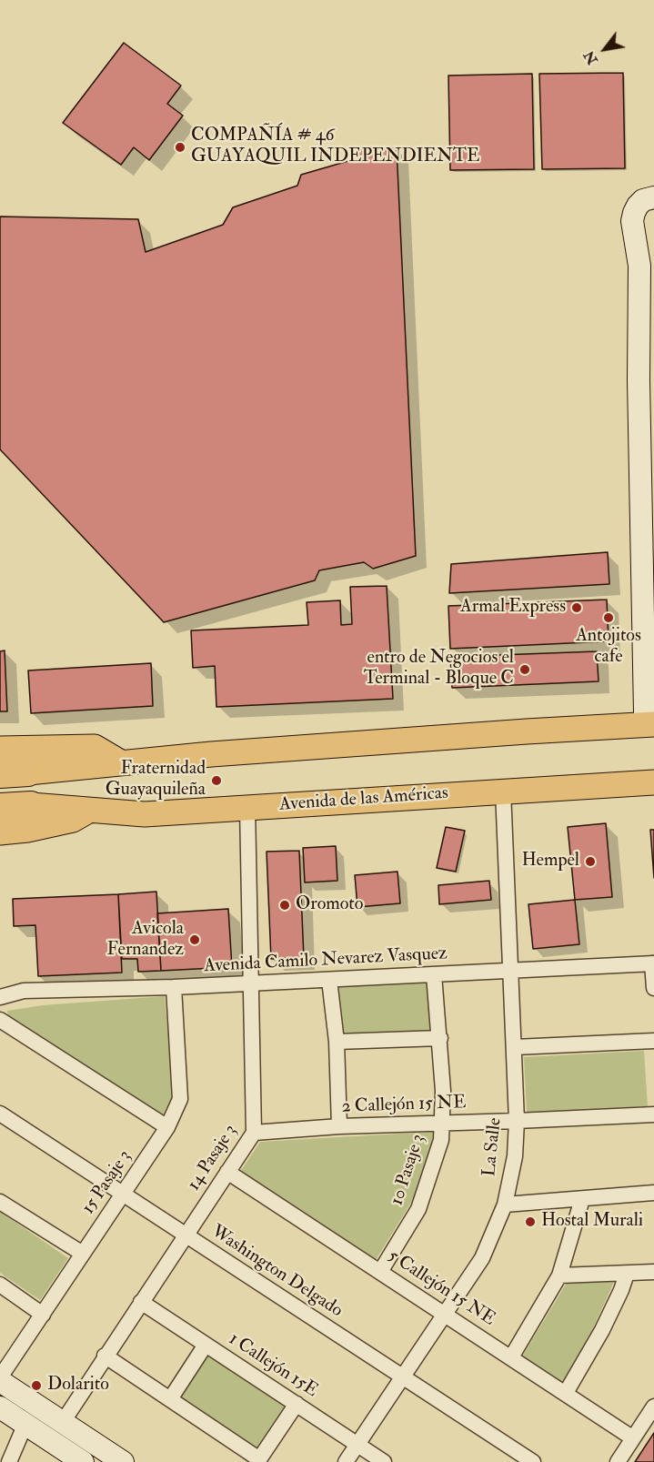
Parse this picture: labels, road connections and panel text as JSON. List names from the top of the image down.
{
  "streets": {
    "main road": ["Avenida de las Américas"],
    "street": [
      "Avenida Camilo Nevarez Vasquez",
      "2 Callejón 15 NE",
      "La Salle",
      "14 Pasaje 3",
      "10 Pasaje 3",
      "15 Pasaje 3",
      "Washington Delgado",
      "5 Callejón 15 NE",
      "1 Callejón 15E"
    ]
  },
  "crossings": [
    ["Avenida de las Américas", "La Salle"],
    ["Avenida de las Américas", "14 Pasaje 3"],
    ["Avenida Camilo Nevarez Vasquez", "La Salle"],
    ["Avenida Camilo Nevarez Vasquez", "14 Pasaje 3"],
    ["Avenida Camilo Nevarez Vasquez", "10 Pasaje 3"],
    ["Avenida Camilo Nevarez Vasquez", "15 Pasaje 3"],
    ["2 Callejón 15 NE", "La Salle"],
    ["2 Callejón 15 NE", "14 Pasaje 3"],
    ["2 Callejón 15 NE", "10 Pasaje 3"],
    ["La Salle", "Washington Delgado"],
    ["La Salle", "5 Callejón 15 NE"],
    ["La Salle", "1 Callejón 15E"],
    ["14 Pasaje 3", "Washington Delgado"],
    ["14 Pasaje 3", "5 Callejón 15 NE"],
    ["14 Pasaje 3", "1 Callejón 15E"],
    ["10 Pasaje 3", "5 Callejón 15 NE"],
    ["15 Pasaje 3", "Washington Delgado"]
  ],
  "places": [
    "COMPAÑÍA # 46 GUAYAQUIL INDEPENDIENTE",
    "Armal Express",
    "Antojitos cafe",
    "entro de Negocios el Terminal - Bloque C",
    "Fraternidad Guayaquileña",
    "Hempel",
    "Oromoto",
    "Avicola Fernandez",
    "Hostal Murali",
    "Dolarito"
  ],
  "north": "bottom left"
}
